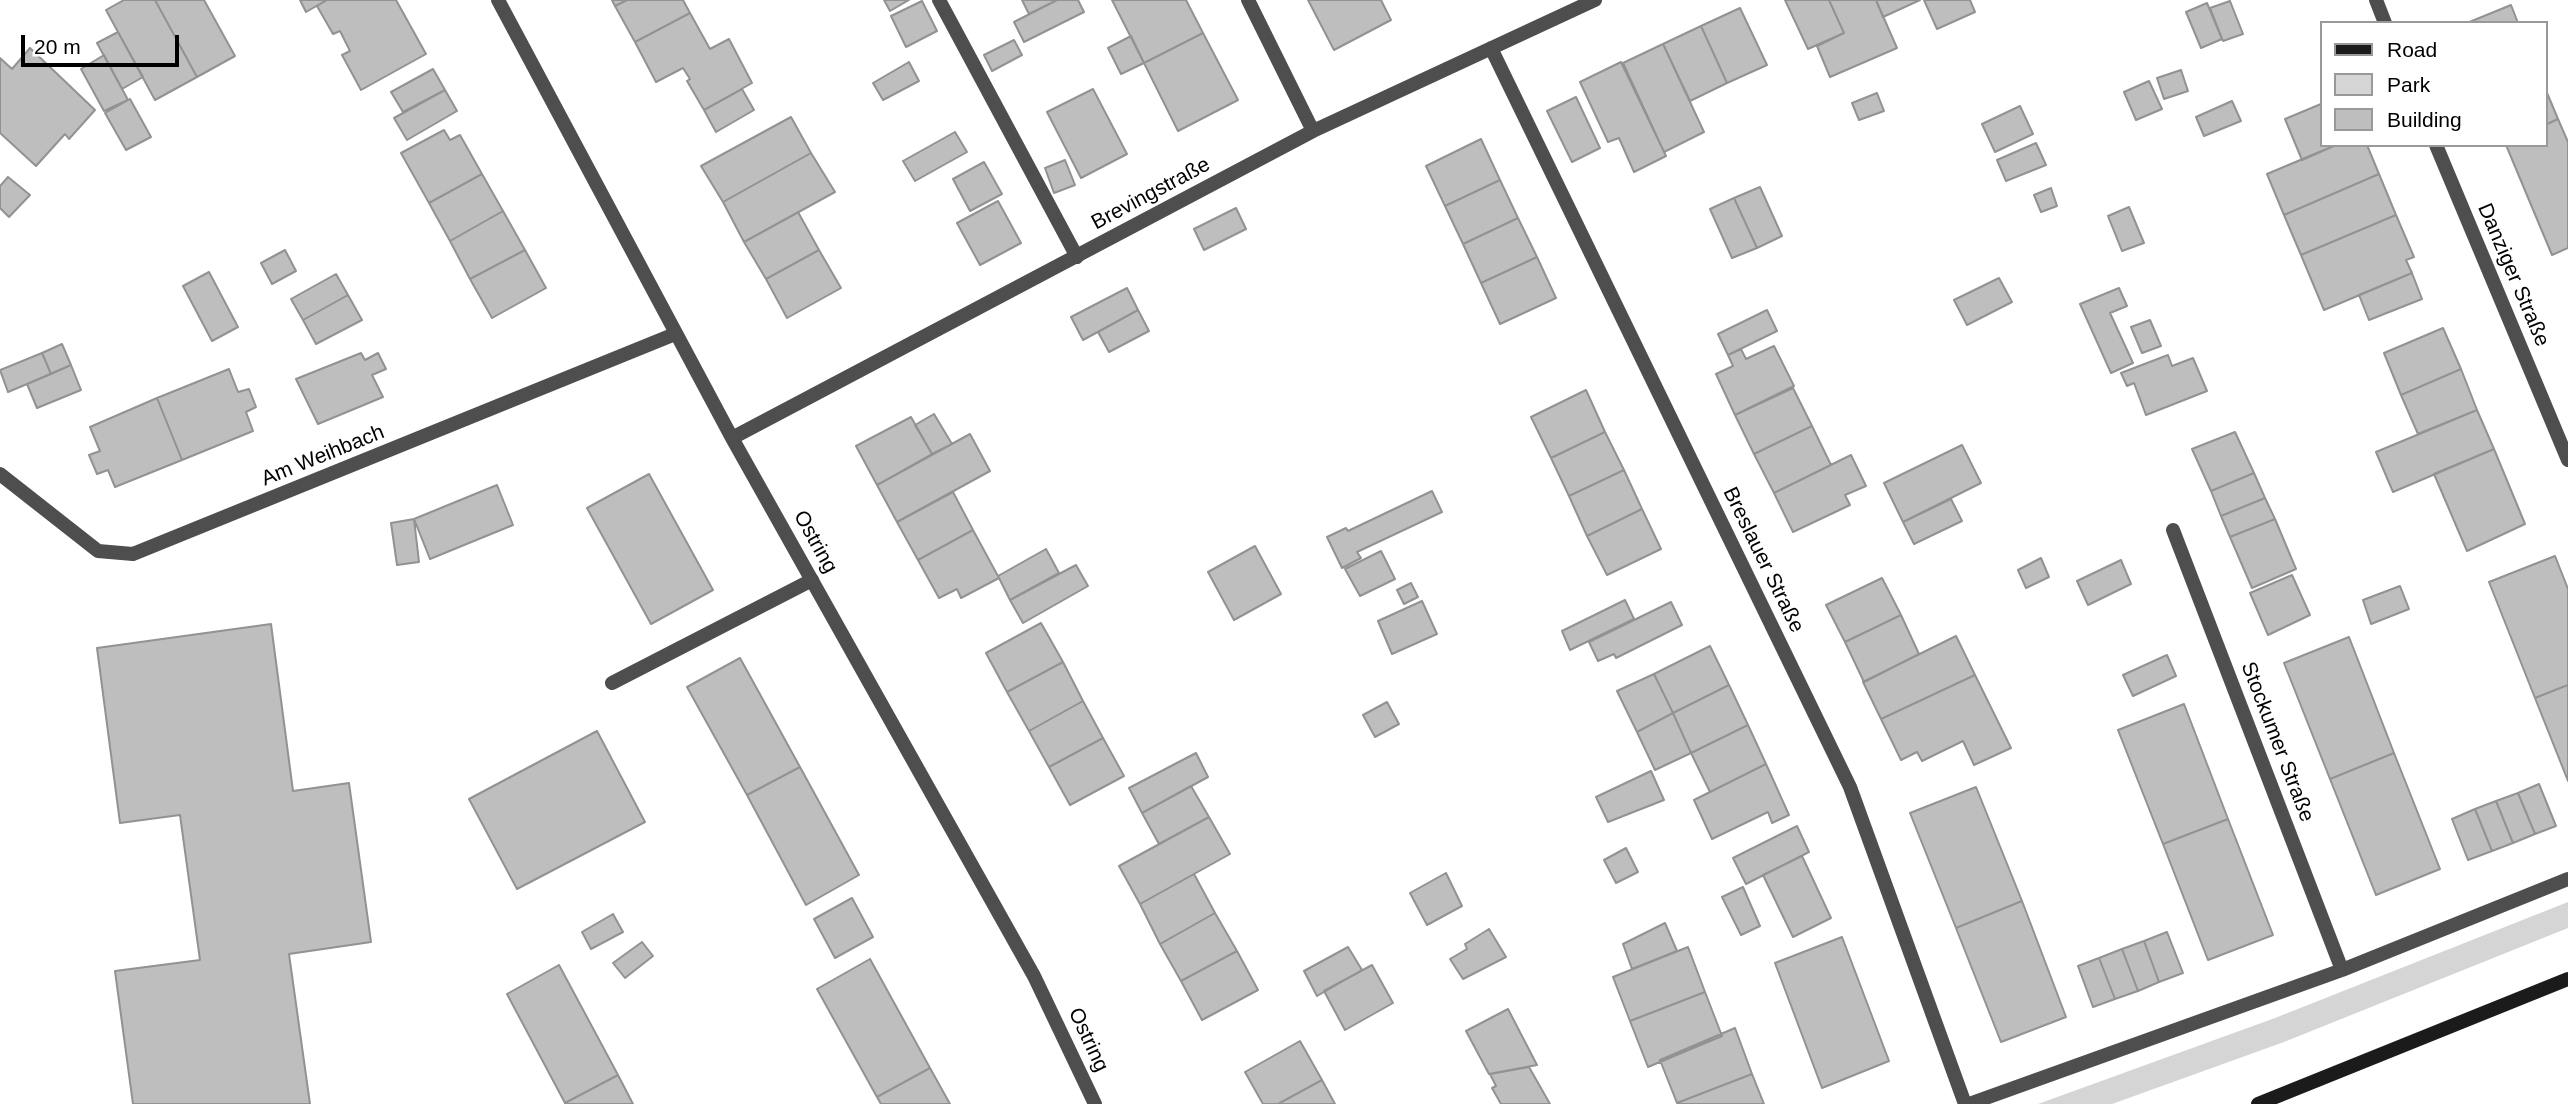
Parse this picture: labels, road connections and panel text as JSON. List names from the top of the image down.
{
  "streets": {
    "street": [
      "Brevingstraße",
      "Danziger Straße",
      "Am Weihbach",
      "Ostring",
      "Breslauer Straße",
      "Stockumer Straße"
    ]
  },
  "crossings": [
    ["Brevingstraße", "Ostring"],
    ["Brevingstraße", "Breslauer Straße"],
    ["Am Weihbach", "Ostring"]
  ],
  "legend": ["Road", "Park", "Building"],
  "scale_bar": "20 m"
}
